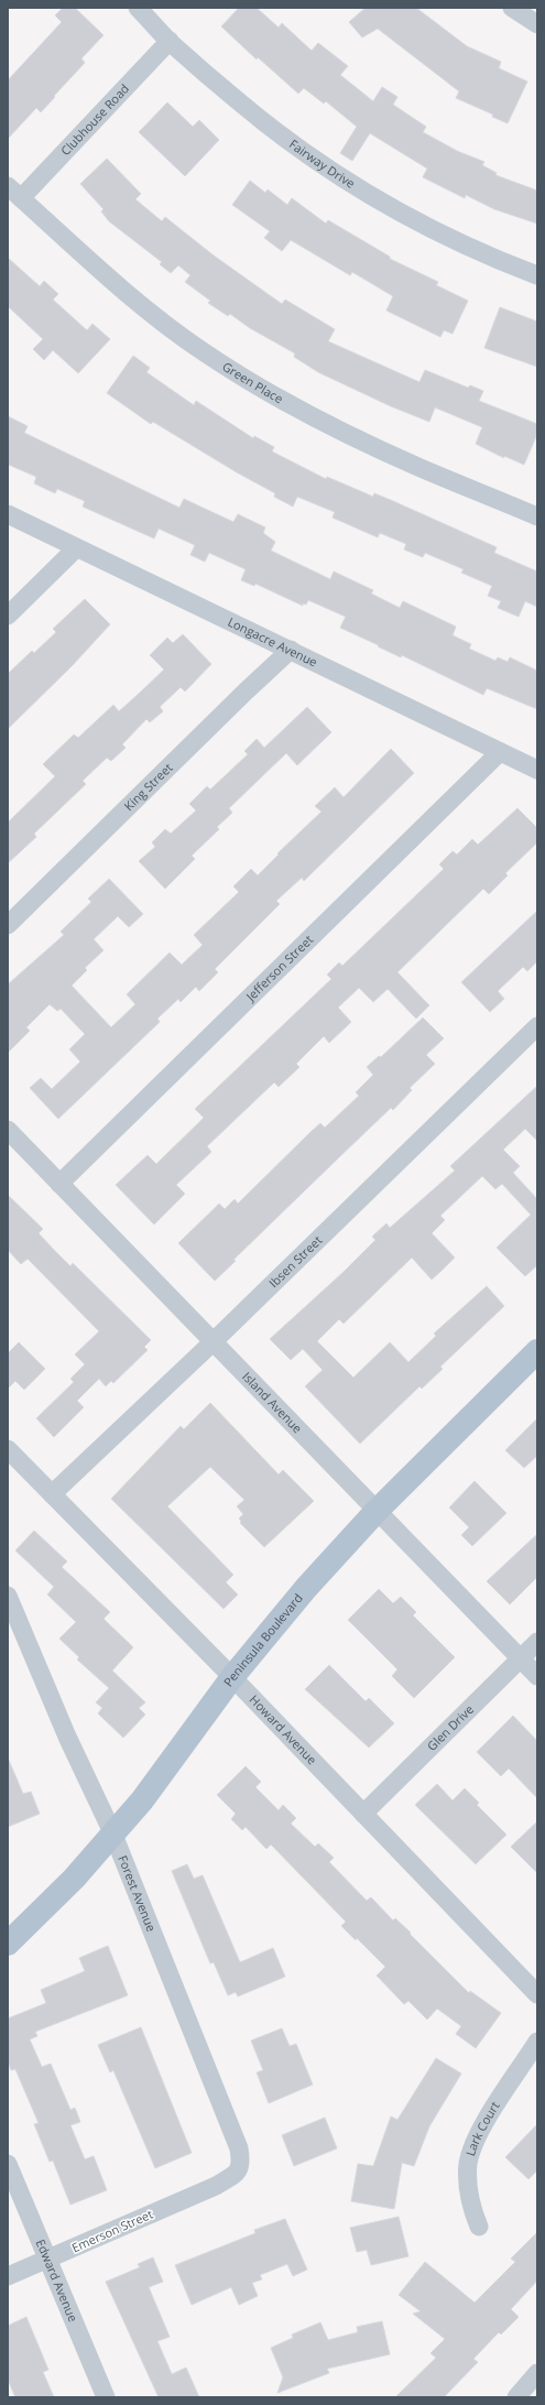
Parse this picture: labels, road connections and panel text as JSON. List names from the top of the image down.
{
  "streets": {
    "main road": ["Peninsula Boulevard"],
    "street": [
      "Clubhouse Road",
      "Fairway Drive",
      "Green Place",
      "Longacre Avenue",
      "King Street",
      "Jefferson Street",
      "Ibsen Street",
      "Island Avenue",
      "Glen Drive",
      "Howard Avenue",
      "Forest Avenue",
      "Lark Court",
      "Emerson Street",
      "Edward Avenue"
    ]
  },
  "crossings": [
    ["Clubhouse Road", "Fairway Drive"],
    ["Clubhouse Road", "Green Place"],
    ["Longacre Avenue", "King Street"],
    ["Longacre Avenue", "Jefferson Street"],
    ["Jefferson Street", "Island Avenue"],
    ["Ibsen Street", "Island Avenue"],
    ["Ibsen Street", "Howard Avenue"],
    ["Island Avenue", "Peninsula Boulevard"],
    ["Island Avenue", "Glen Drive"],
    ["Peninsula Boulevard", "Howard Avenue"],
    ["Peninsula Boulevard", "Forest Avenue"],
    ["Glen Drive", "Howard Avenue"],
    ["Forest Avenue", "Emerson Street"],
    ["Emerson Street", "Edward Avenue"]
  ]
}
